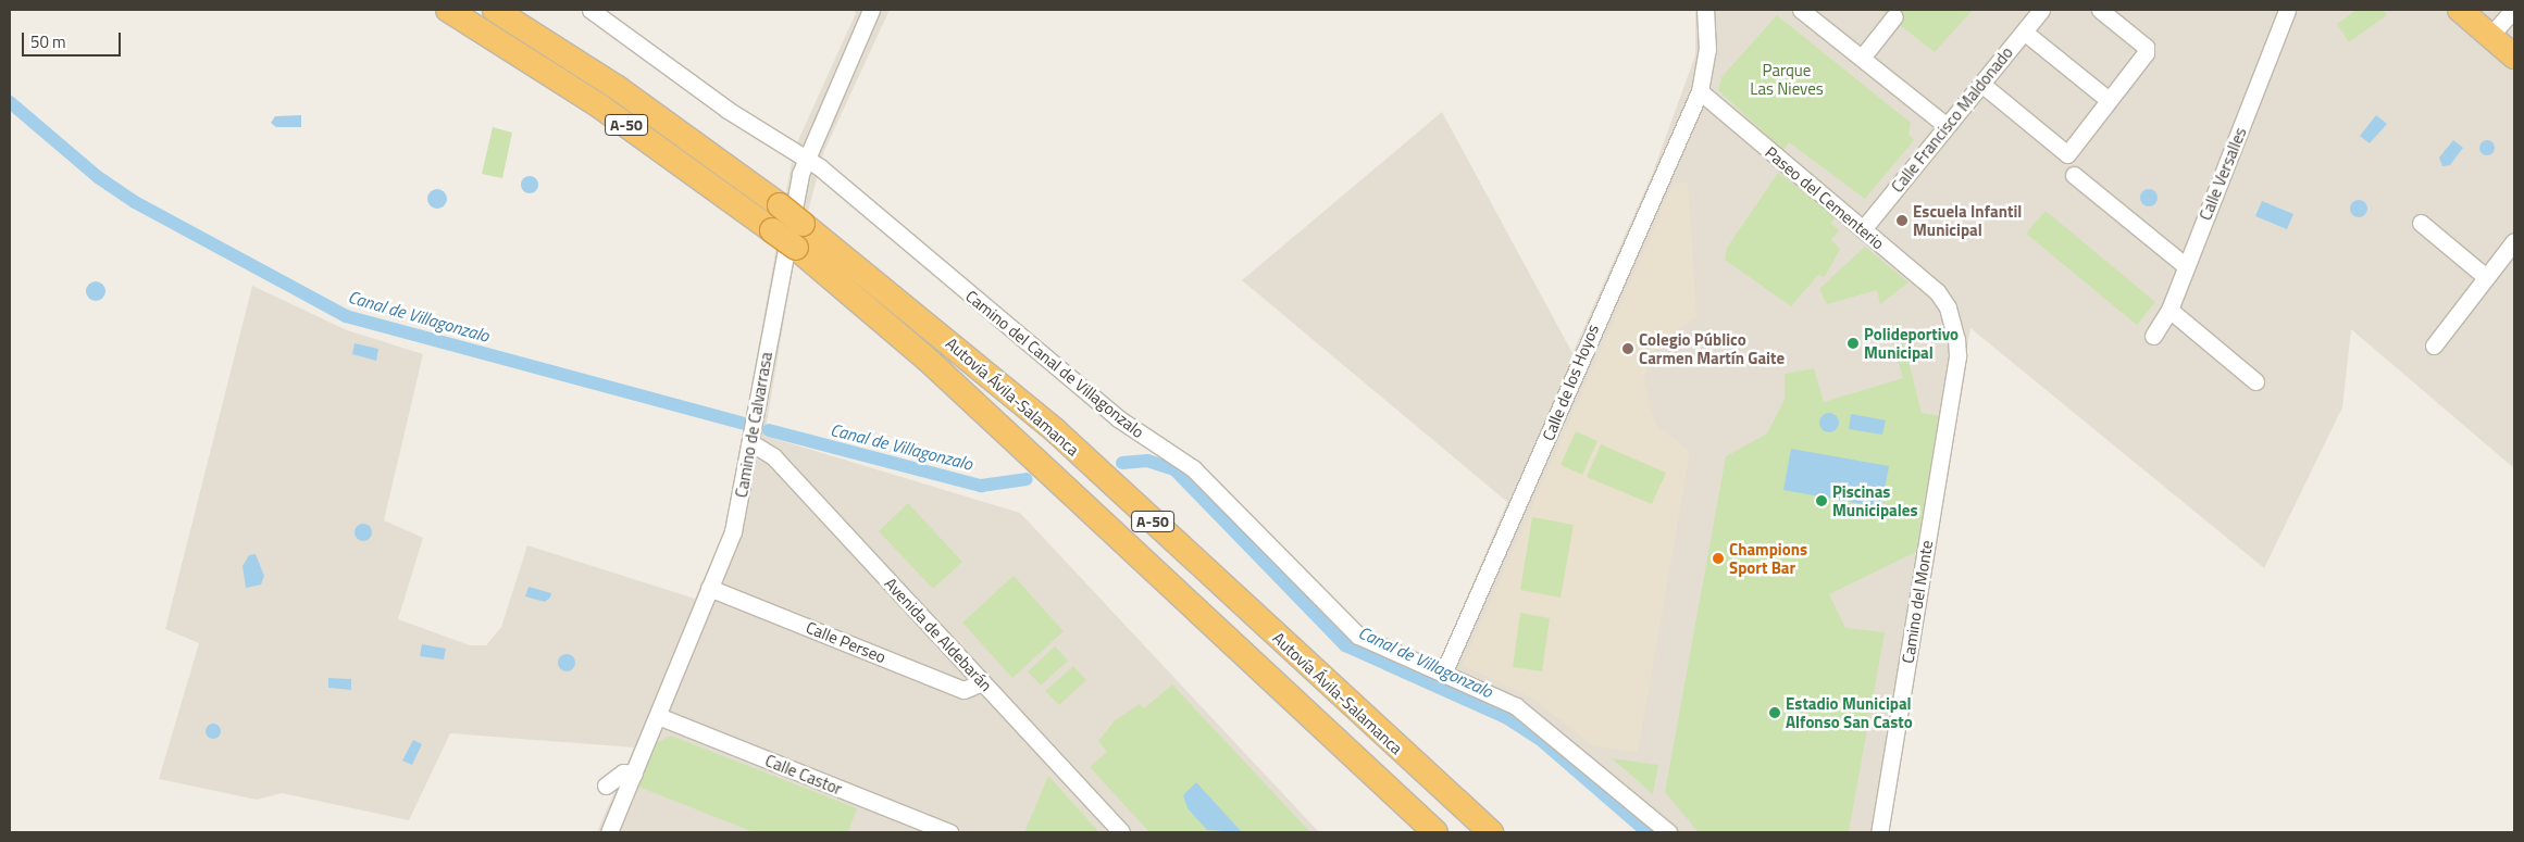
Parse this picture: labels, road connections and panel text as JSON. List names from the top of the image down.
{
  "streets": {
    "highway": ["A-50", "Autovía Ávila-Salamanca"],
    "street": [
      "Calle Francisco Maldonado",
      "Calle Versalles",
      "Paseo del Cementerio",
      "Camino del Canal de Villagonzalo",
      "Calle de los Hoyos",
      "Camino de Calvarrasa",
      "Camino del Monte",
      "Avenida de Aldebarán",
      "Calle Perseo",
      "Calle Castor"
    ]
  },
  "crossings": [
    ["Calle Francisco Maldonado", "Paseo del Cementerio"],
    ["Paseo del Cementerio", "Calle de los Hoyos"],
    ["Paseo del Cementerio", "Camino del Monte"],
    ["Camino del Canal de Villagonzalo", "Calle de los Hoyos"],
    ["Camino del Canal de Villagonzalo", "Camino de Calvarrasa"],
    ["Camino de Calvarrasa", "Avenida de Aldebarán"],
    ["Camino de Calvarrasa", "Calle Perseo"],
    ["Camino de Calvarrasa", "Calle Castor"],
    ["Avenida de Aldebarán", "Calle Perseo"]
  ],
  "water": ["Canal de Villagonzalo"],
  "parks": ["Parque Las Nieves"],
  "places": [
    "Escuela Infantil Municipal",
    "Polideportivo Municipal",
    "Colegio Público Carmen Martín Gaite",
    "Piscinas Municipales",
    "Champions Sport Bar",
    "Estadio Municipal Alfonso San Casto"
  ],
  "scale_bar": "50 m"
}
